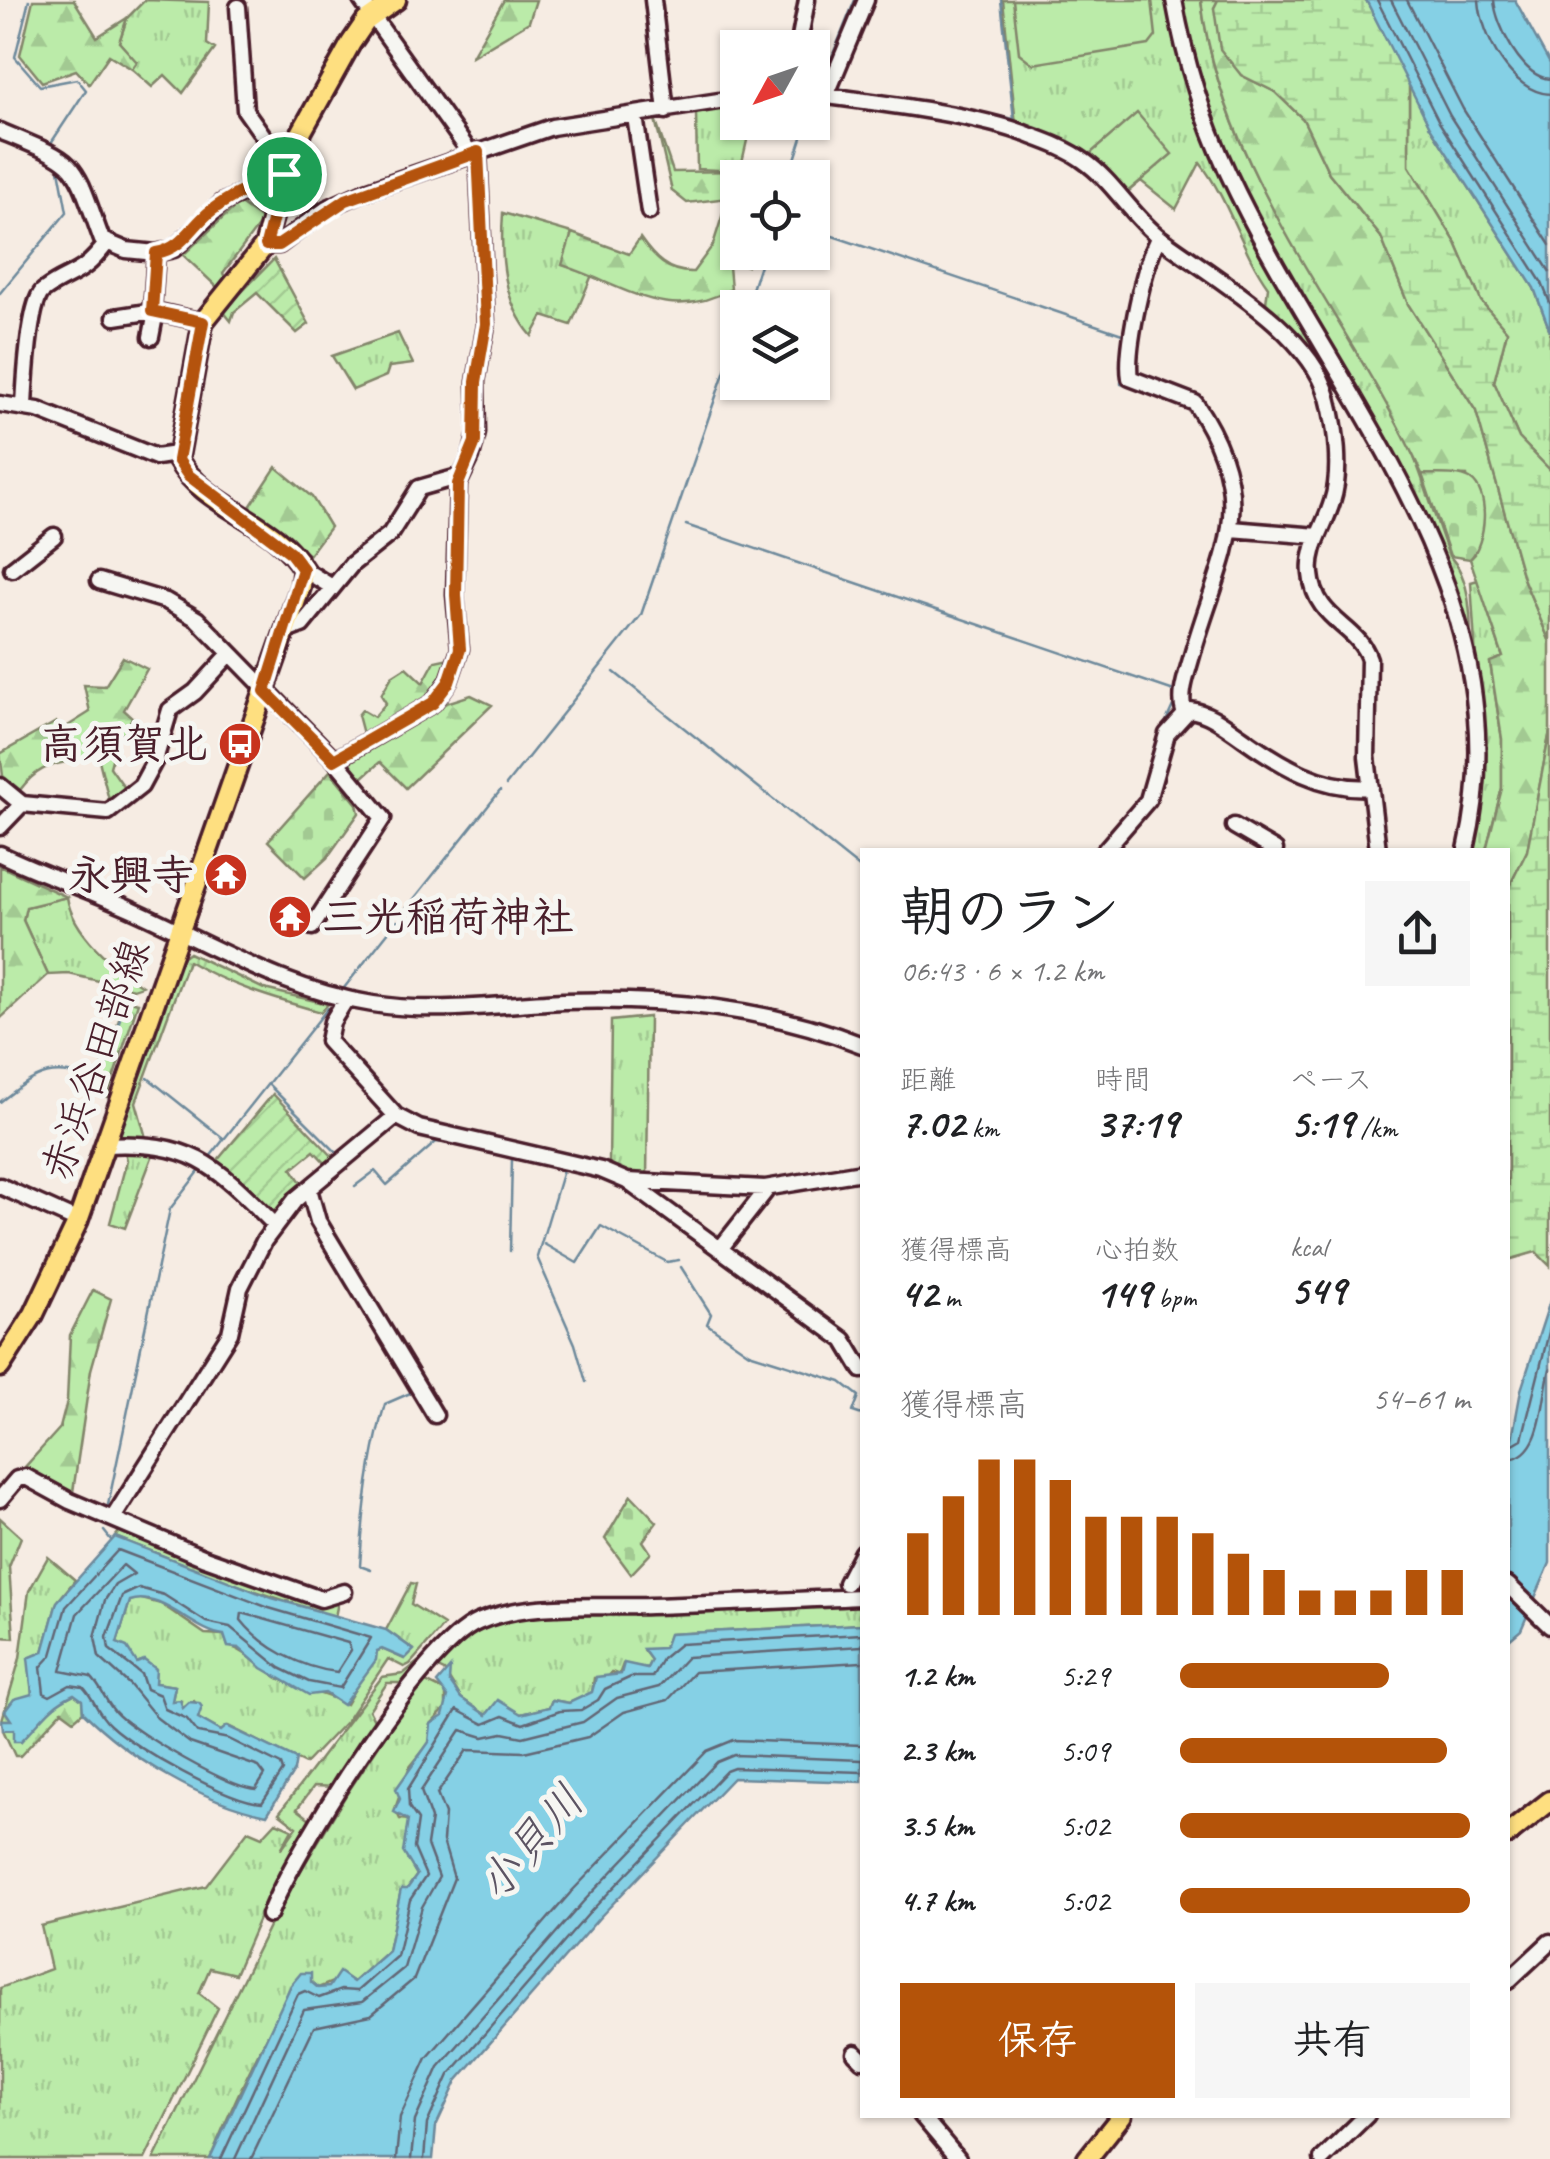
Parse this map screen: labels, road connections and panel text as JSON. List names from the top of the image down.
{
  "streets": {
    "main road": ["赤浜谷田部線"]
  },
  "water": ["小貝川"],
  "places": {
    "bus stop": ["高須賀北"],
    "temple": ["永興寺", "三光稲荷神社"]
  },
  "north": "bottom left",
  "page": {
    "heading": ["朝のラン", "06:43 · 6 × 1.2 km"],
    "stats": [
      ["距離", "7.02 km"],
      ["時間", "37:19"],
      ["ペース", "5:19 /km"],
      ["獲得標高", "42 m"],
      ["心拍数", "149 bpm"],
      ["kcal", "549"]
    ],
    "chart": ["獲得標高", "54–61 m"],
    "list": [
      {
        "name": "1.2 km",
        "note": "5:29"
      },
      {
        "name": "2.3 km",
        "note": "5:09"
      },
      {
        "name": "3.5 km",
        "note": "5:02"
      },
      {
        "name": "4.7 km",
        "note": "5:02"
      }
    ],
    "buttons": ["保存", "共有"]
  }
}
